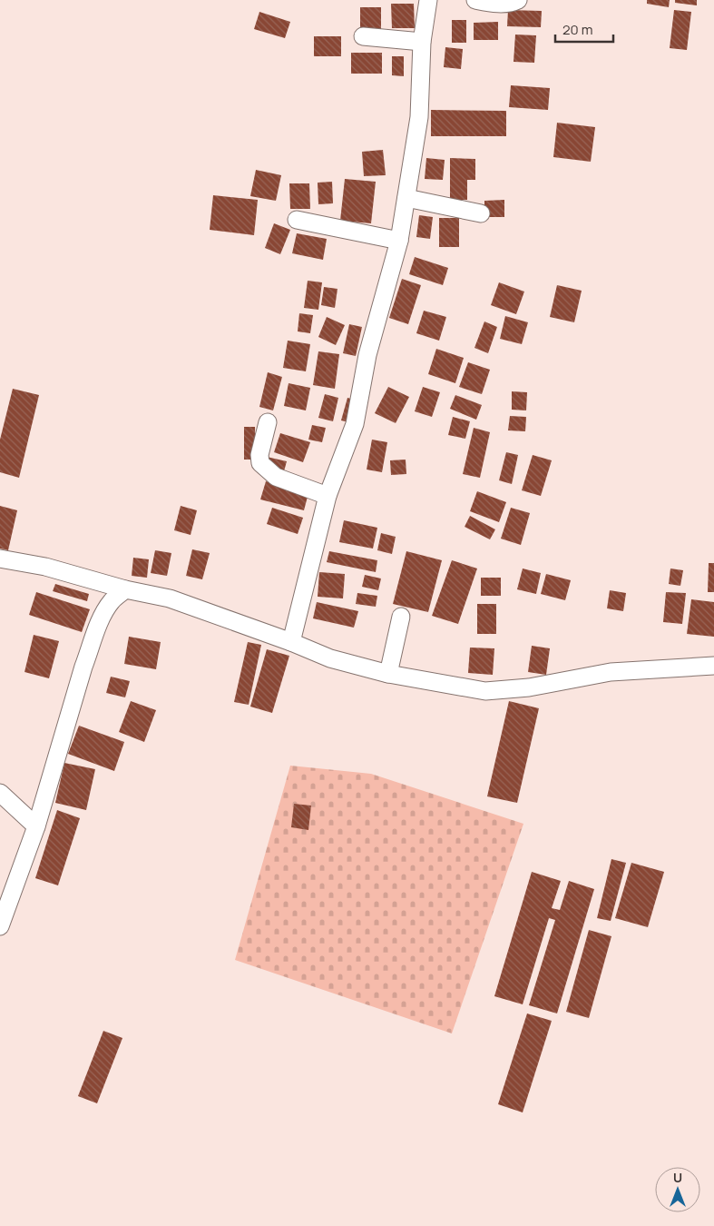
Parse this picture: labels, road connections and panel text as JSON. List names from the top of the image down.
{
  "scale_bar": "20 m",
  "north": "top"
}
